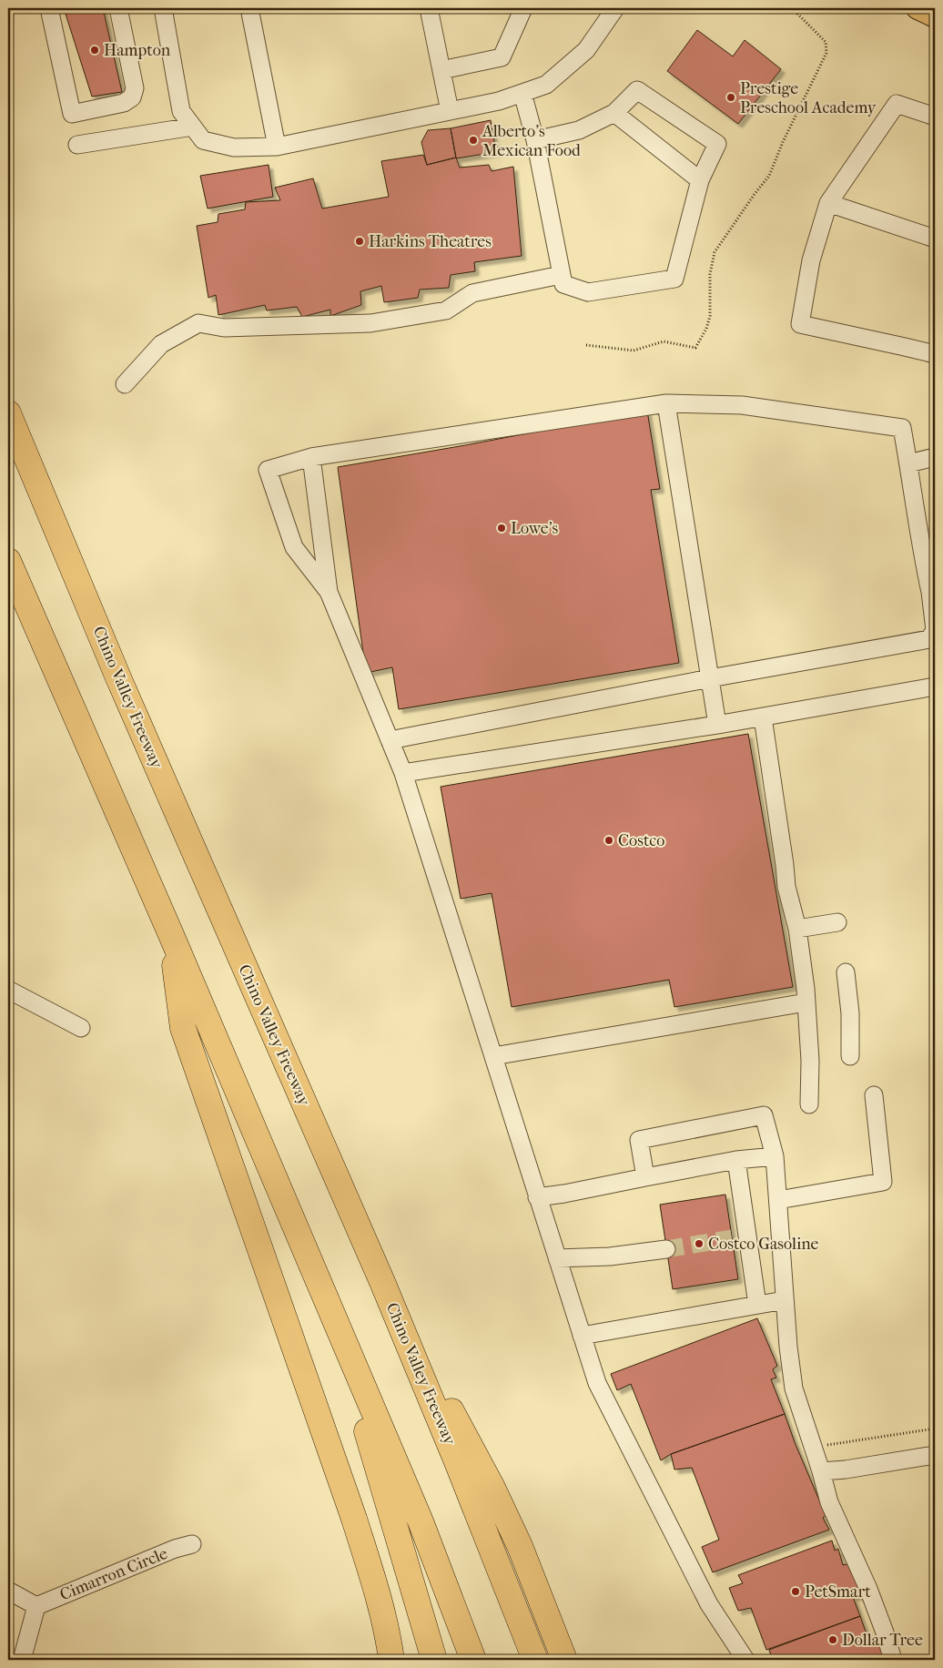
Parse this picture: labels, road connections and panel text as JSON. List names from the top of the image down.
{
  "streets": {
    "highway": ["Chino Valley Freeway"],
    "street": ["Cimarron Circle"]
  },
  "places": [
    "Hampton",
    "Prestige Preschool Academy",
    "Alberto's Mexican Food",
    "Harkins Theatres",
    "Lowe's",
    "Costco",
    "Costco Gasoline",
    "PetSmart",
    "Dollar Tree"
  ]
}
